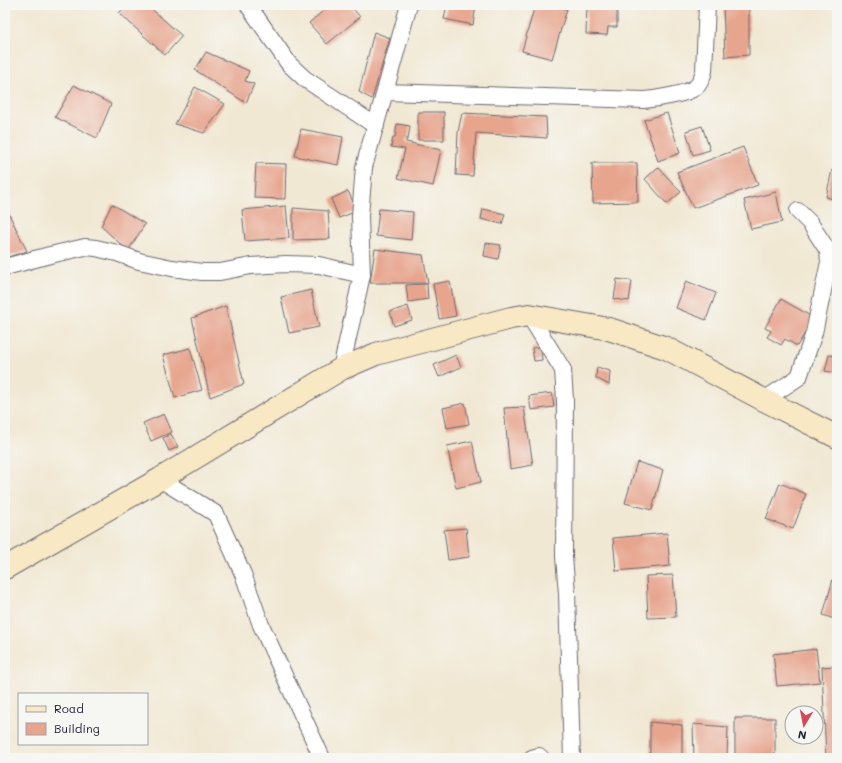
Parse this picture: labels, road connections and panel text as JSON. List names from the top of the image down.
{
  "legend": ["Road", "Building"],
  "north": "bottom"
}
